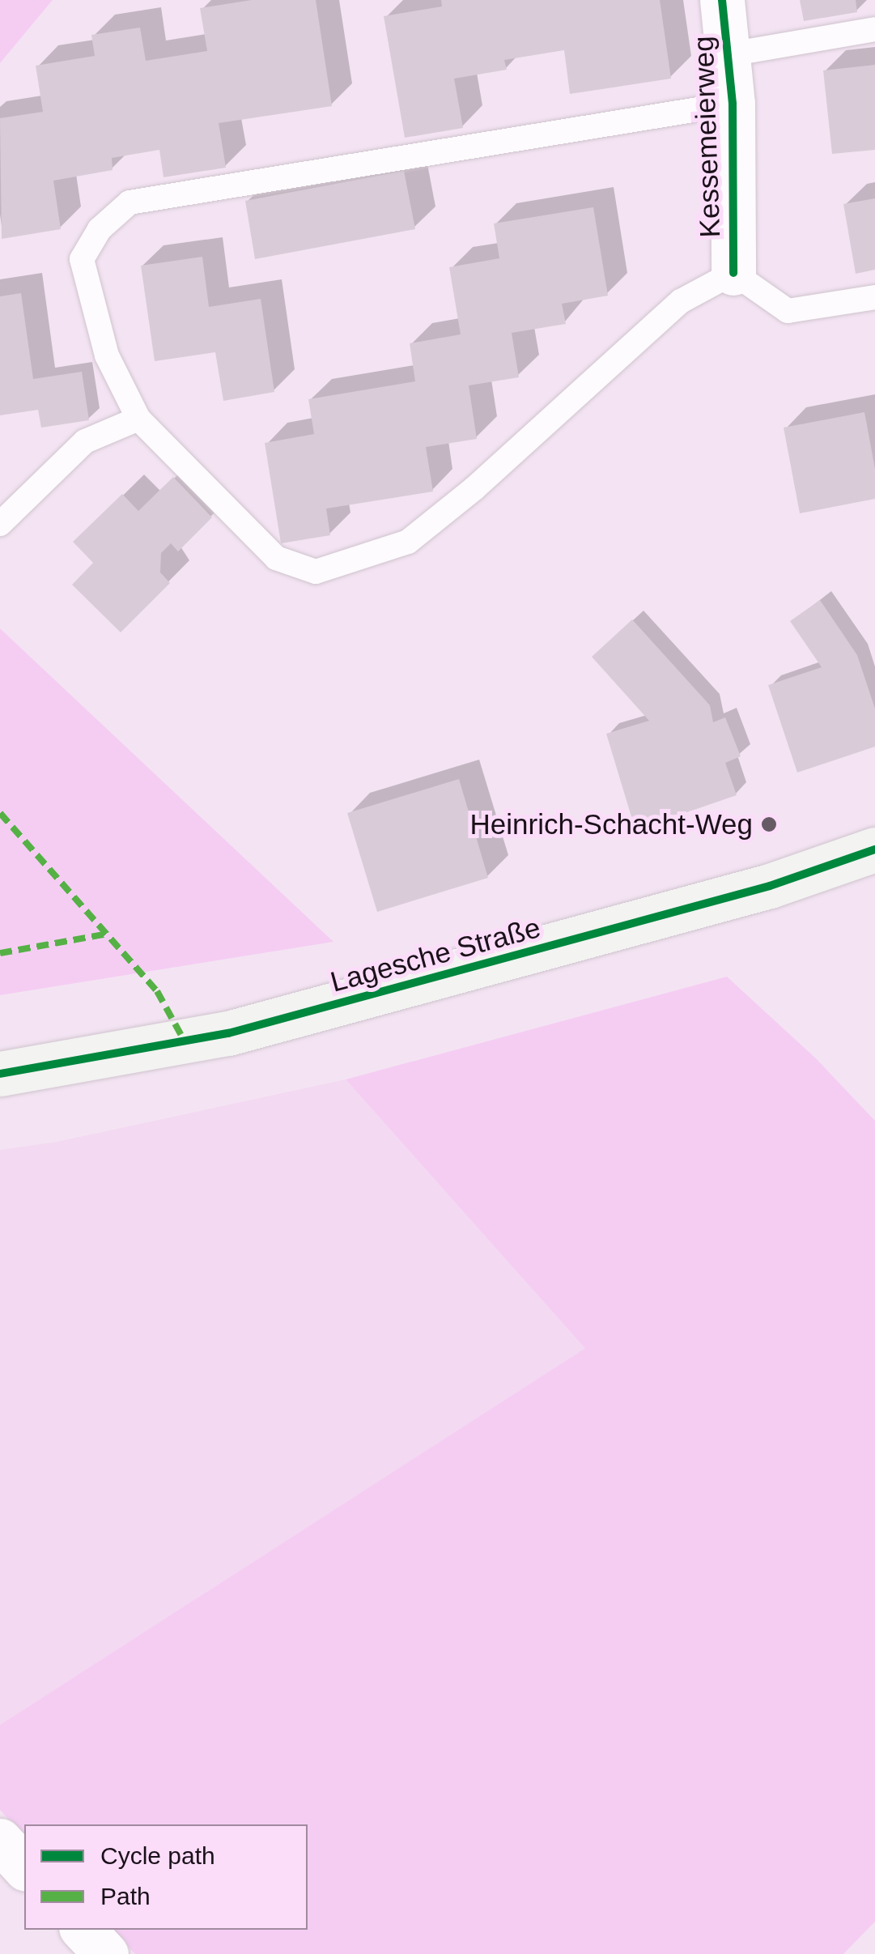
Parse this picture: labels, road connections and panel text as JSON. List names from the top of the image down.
{
  "streets": {
    "street": ["Kessemeierweg", "Lagesche Straße"]
  },
  "places": ["Heinrich-Schacht-Weg"],
  "legend": ["Cycle path", "Path"]
}
